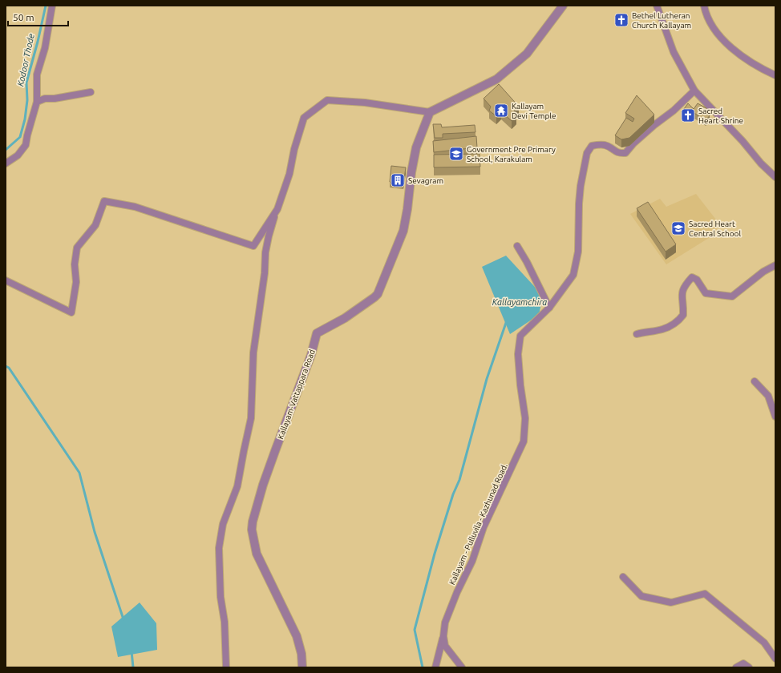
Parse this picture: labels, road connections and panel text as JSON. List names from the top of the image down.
{
  "streets": {
    "street": ["Kallayam-Vattappara Road", "Kallayam - Pulluvila - Kazhunad Road."]
  },
  "water": ["Kodoor Thode", "Kallayamchira"],
  "places": {
    "church": ["Bethel Lutheran Church Kallayam", "Sacred Heart Shrine"],
    "temple": ["Kallayam Devi Temple"],
    "school or university": ["Government Pre Primary School, Karakulam", "Sacred Heart Central School"],
    "building": ["Sevagram"]
  },
  "scale_bar": "50 m"
}
